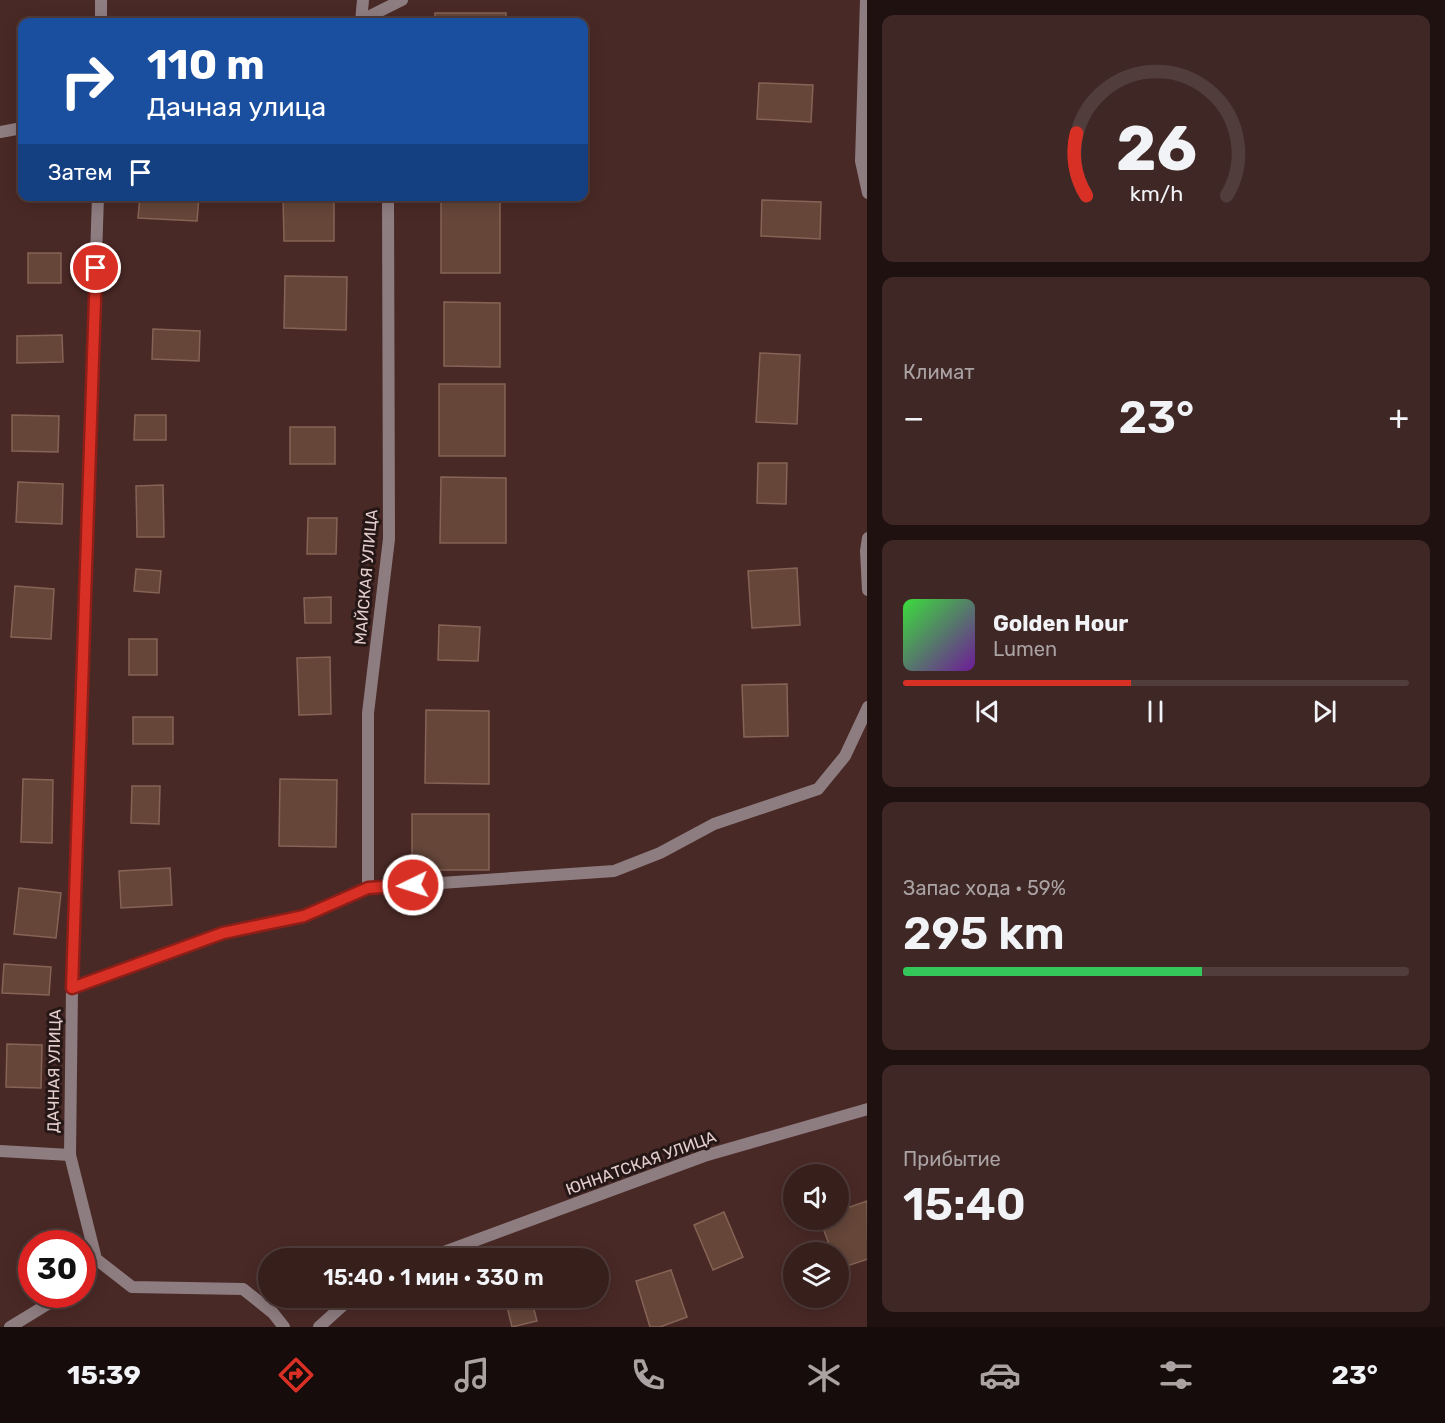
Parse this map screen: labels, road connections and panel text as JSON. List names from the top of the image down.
{
  "streets": {
    "street": ["МАЙСКАЯ УЛИЦА", "ДАЧНАЯ УЛИЦА", "ЮННАТСКАЯ УЛИЦА"]
  },
  "page": {
    "turn": ["110 m", "Дачная улица"],
    "then": "Затем",
    "tile": [
      "Климат",
      ["Запас хода · 59%", "295 km"],
      ["Прибытие", "15:40"]
    ],
    "heat": ["−", "23°", "+"],
    "song": ["Golden Hour", "Lumen"],
    "limit": "30",
    "trip": "15:40 · 1 мин · 330 m",
    "tabs": ["15:39", "23°"],
    "gauge": ["26", "km/h"]
  }
}
